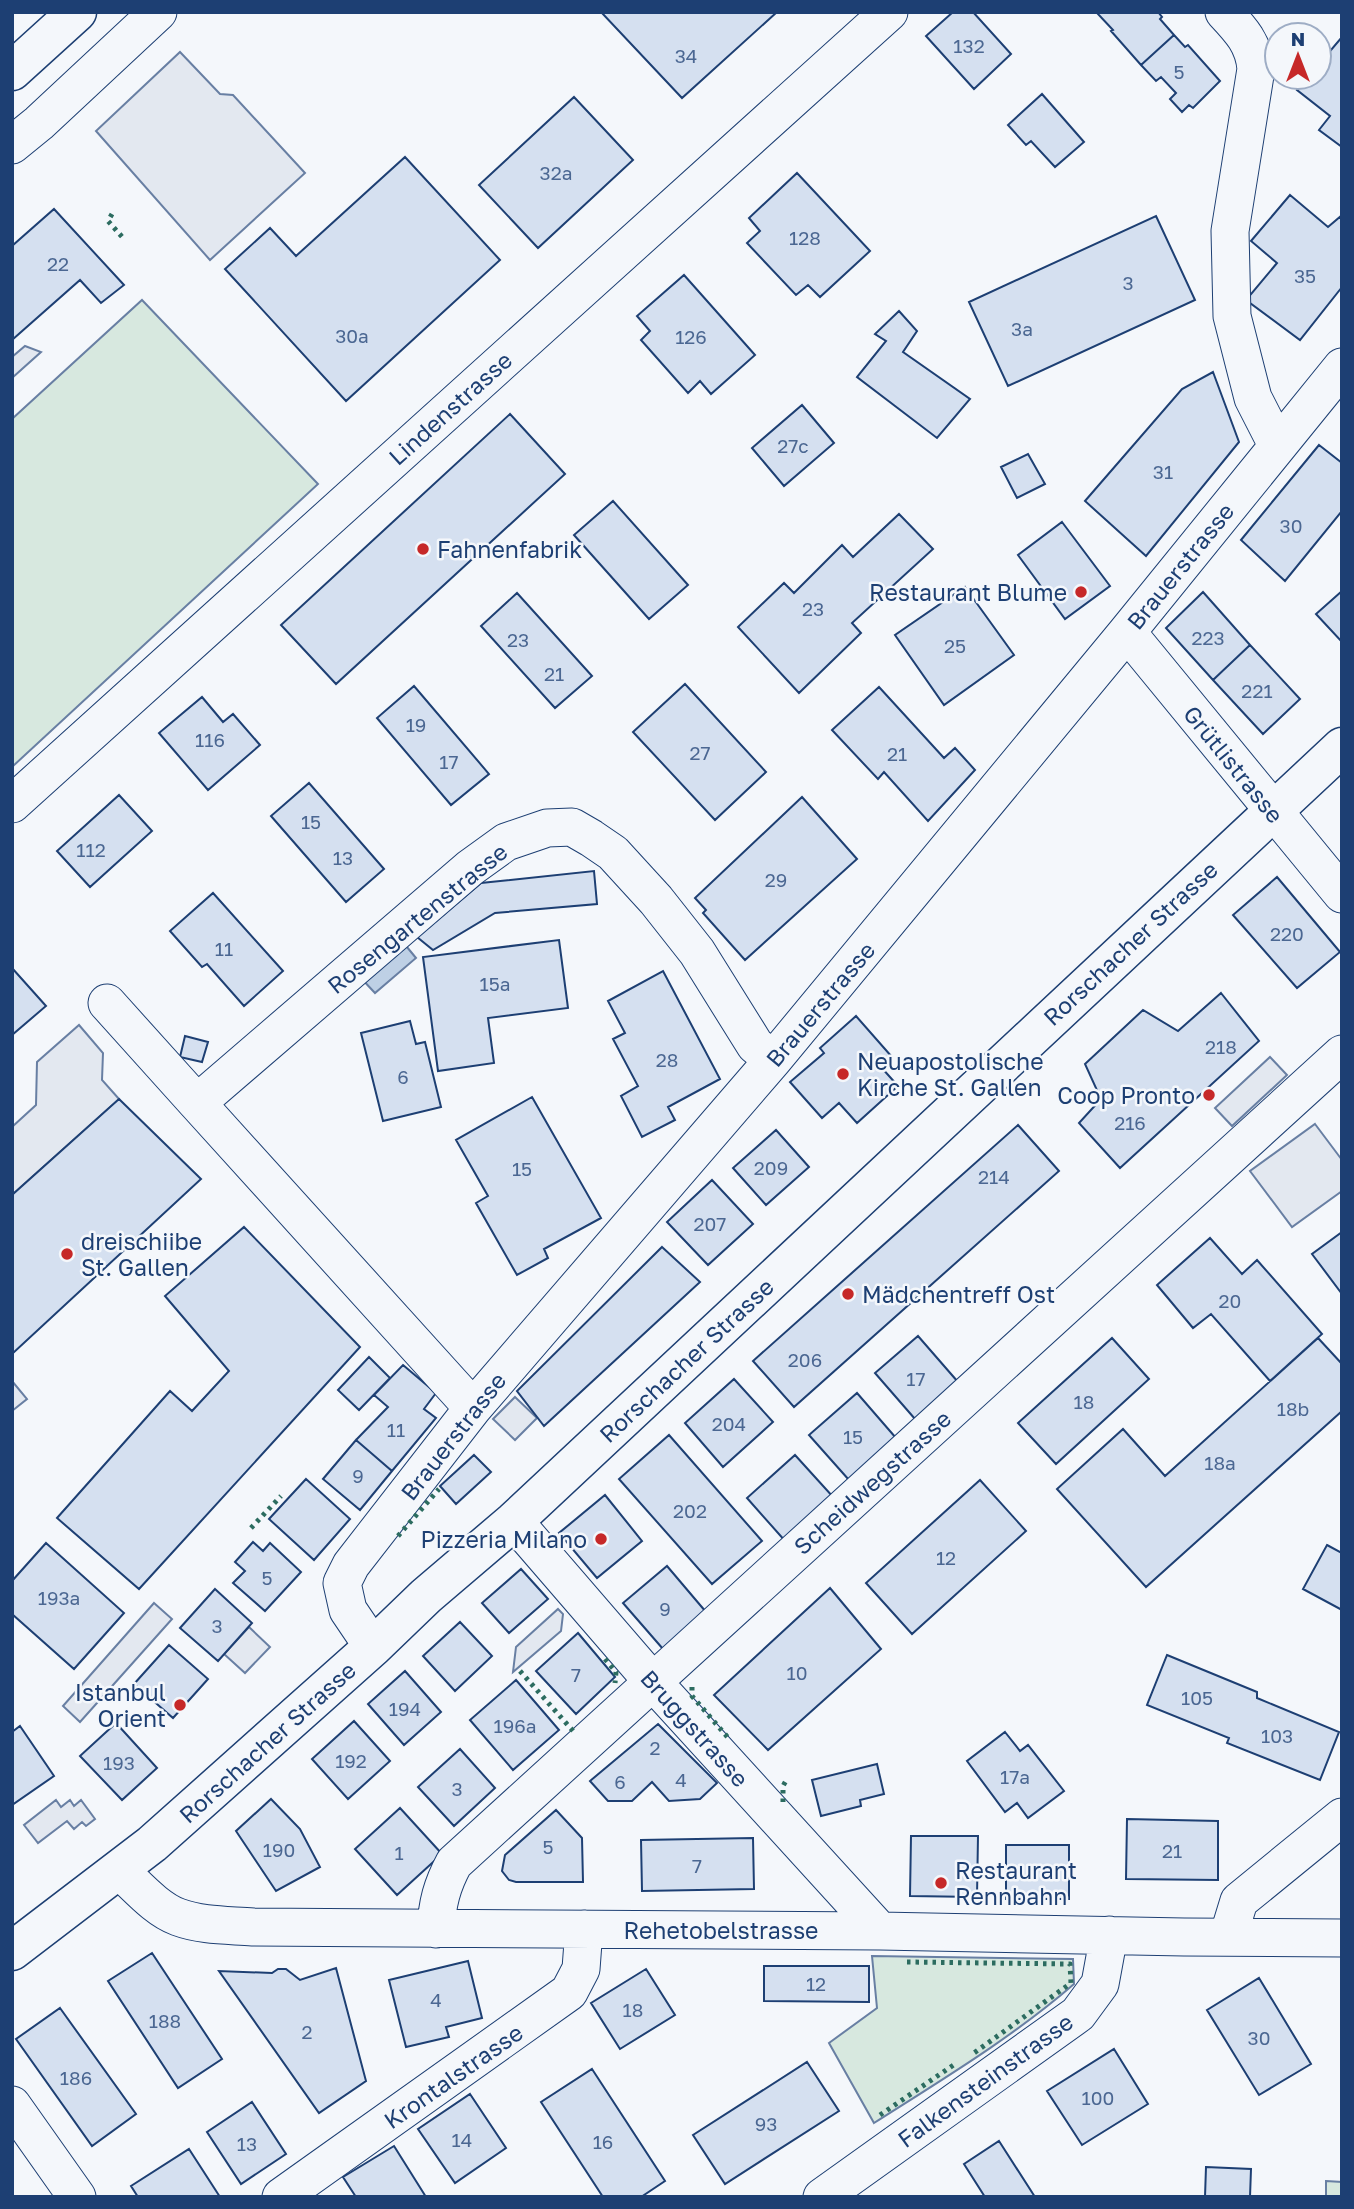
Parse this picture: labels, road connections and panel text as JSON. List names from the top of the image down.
{
  "streets": {
    "main road": ["Rorschacher Strasse"],
    "street": [
      "Lindenstrasse",
      "Brauerstrasse",
      "Grütlistrasse",
      "Rosengartenstrasse",
      "Scheidwegstrasse",
      "Bruggstrasse",
      "Rehetobelstrasse",
      "Krontalstrasse",
      "Falkensteinstrasse"
    ]
  },
  "crossings": [
    ["Brauerstrasse", "Grütlistrasse"],
    ["Brauerstrasse", "Rosengartenstrasse"],
    ["Brauerstrasse", "Rorschacher Strasse"],
    ["Grütlistrasse", "Rorschacher Strasse"],
    ["Rorschacher Strasse", "Bruggstrasse"],
    ["Rorschacher Strasse", "Rehetobelstrasse"],
    ["Scheidwegstrasse", "Bruggstrasse"],
    ["Scheidwegstrasse", "Rehetobelstrasse"],
    ["Bruggstrasse", "Rehetobelstrasse"],
    ["Rehetobelstrasse", "Krontalstrasse"],
    ["Rehetobelstrasse", "Falkensteinstrasse"]
  ],
  "places": [
    "Fahnenfabrik",
    "Restaurant Blume",
    "Neuapostolische Kirche St. Gallen",
    "Coop Pronto",
    "dreischiibe St. Gallen",
    "Mädchentreff Ost",
    "Pizzeria Milano",
    "Istanbul Orient",
    "Restaurant Rennbahn"
  ],
  "house_numbers": [
    "132",
    "34",
    "5",
    "32a",
    "128",
    "22",
    "35",
    "3",
    "3a",
    "30a",
    "126",
    "27c",
    "31",
    "30",
    "23",
    "223",
    "23",
    "25",
    "21",
    "221",
    "19",
    "116",
    "27",
    "21",
    "17",
    "15",
    "112",
    "13",
    "29",
    "220",
    "11",
    "15a",
    "218",
    "28",
    "6",
    "216",
    "209",
    "15",
    "214",
    "207",
    "20",
    "206",
    "17",
    "18",
    "18b",
    "204",
    "11",
    "15",
    "18a",
    "9",
    "202",
    "12",
    "5",
    "193a",
    "9",
    "3",
    "10",
    "7",
    "105",
    "194",
    "196a",
    "103",
    "2",
    "192",
    "193",
    "17a",
    "4",
    "6",
    "3",
    "5",
    "190",
    "21",
    "1",
    "7",
    "12",
    "4",
    "18",
    "188",
    "2",
    "30",
    "186",
    "100",
    "93",
    "14",
    "16",
    "13"
  ],
  "north": "top"
}
